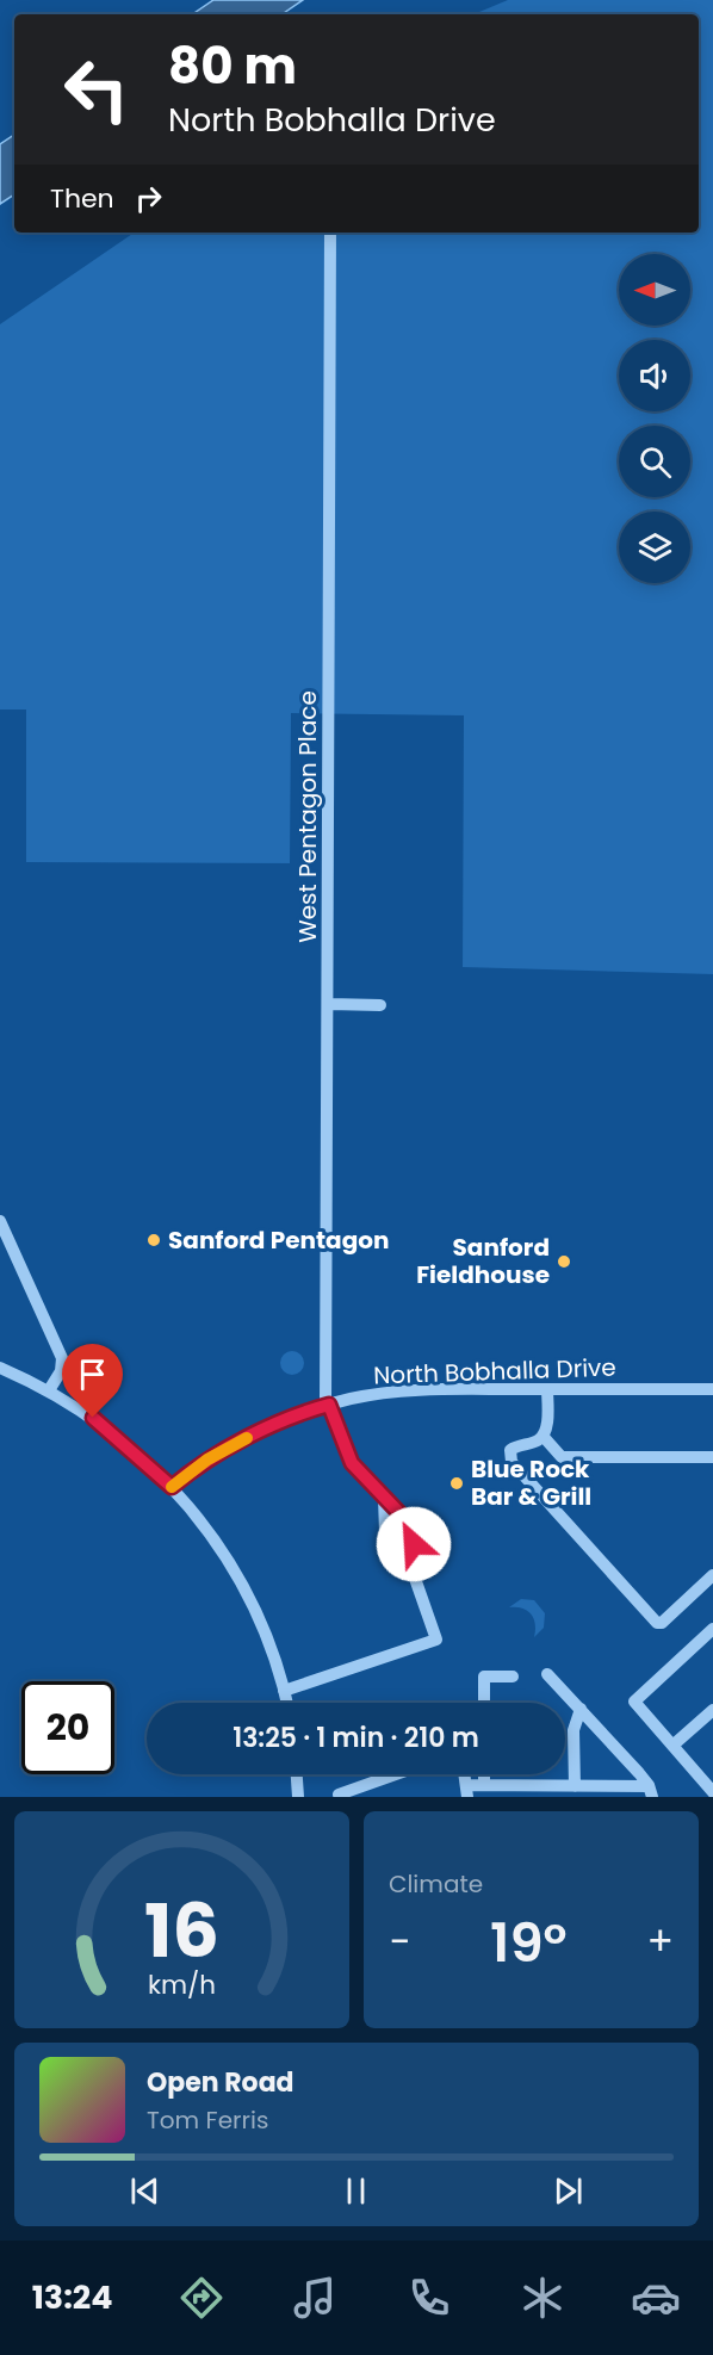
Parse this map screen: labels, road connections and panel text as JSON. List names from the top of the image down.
{
  "streets": {
    "street": ["West Pentagon Place", "North Bobhalla Drive"]
  },
  "crossings": [
    ["West Pentagon Place", "North Bobhalla Drive"]
  ],
  "places": ["Sanford Pentagon", "Sanford Fieldhouse", "Blue Rock Bar & Grill"],
  "north": "left",
  "page": {
    "turn": ["80 m", "North Bobhalla Drive"],
    "then": "Then",
    "limit": "20",
    "trip": "13:25 · 1 min · 210 m",
    "tile": "Climate",
    "heat": ["−", "19°", "+"],
    "song": ["Open Road", "Tom Ferris"],
    "tabs": "13:24",
    "gauge": ["16", "km/h"]
  }
}
